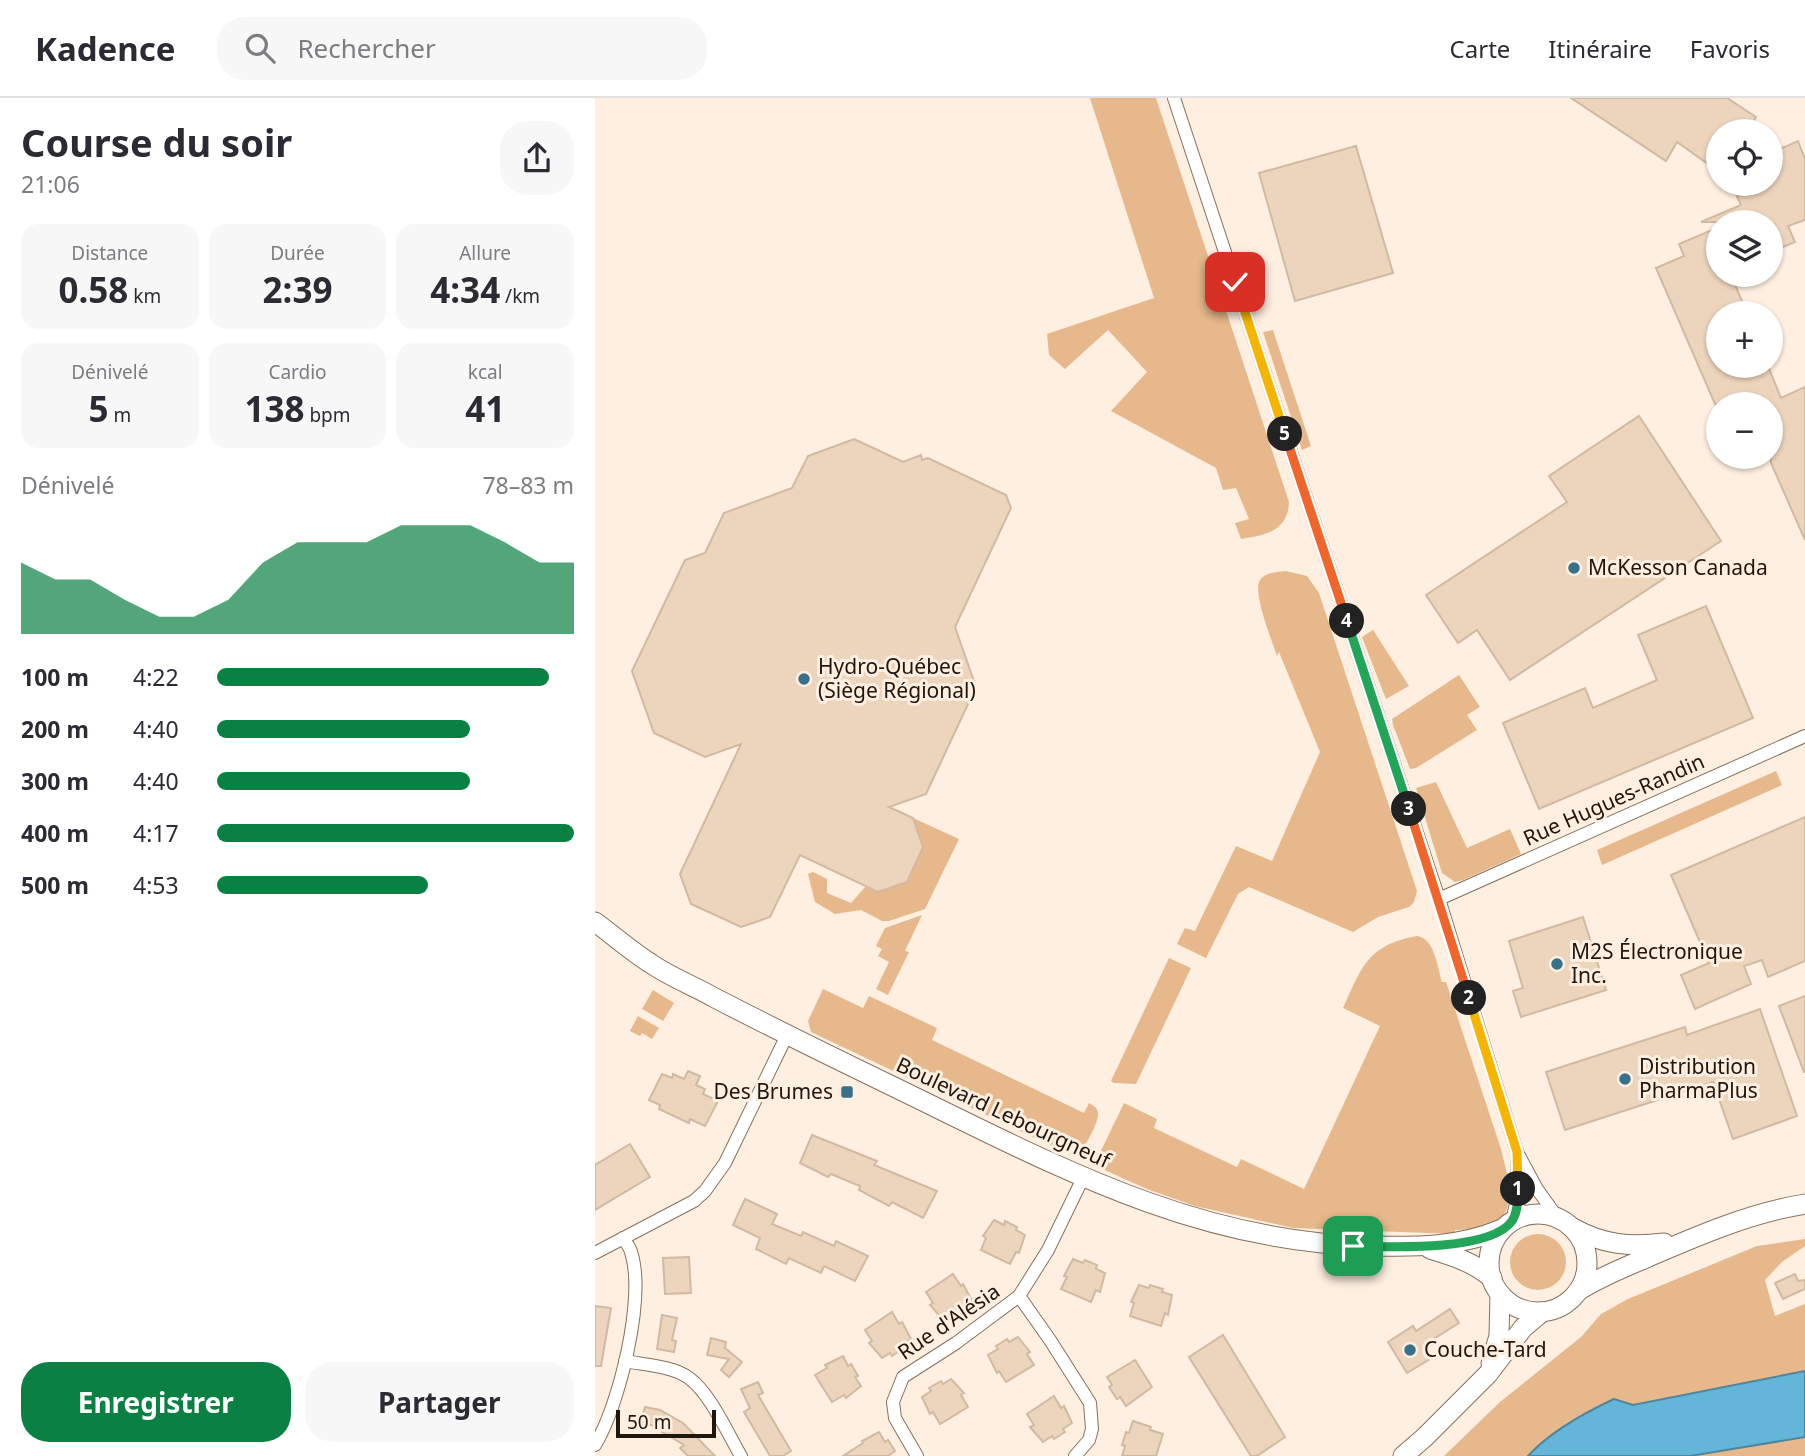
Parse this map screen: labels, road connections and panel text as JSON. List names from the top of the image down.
{
  "streets": {
    "main road": ["Boulevard Lebourgneuf"],
    "street": ["Rue Hugues-Randin", "Rue d'Alésia"]
  },
  "crossings": [
    ["Boulevard Lebourgneuf", "Rue d'Alésia"]
  ],
  "places": {
    "other": [
      "McKesson Canada",
      "Hydro-Québec (Siège Régional)",
      "M2S Électronique Inc.",
      "Distribution PharmaPlus",
      "Couche-Tard"
    ],
    "transit": ["Des Brumes"]
  },
  "scale_bar": "50 m",
  "page": {
    "header": "Kadence",
    "search": "Rechercher",
    "nav": ["Carte", "Itinéraire", "Favoris"],
    "heading": ["Course du soir", "21:06"],
    "map_buttons": ["+", "−"],
    "stats": [
      ["Distance", "0.58 km"],
      ["Durée", "2:39"],
      ["Allure", "4:34 /km"],
      ["Dénivelé", "5 m"],
      ["Cardio", "138 bpm"],
      ["kcal", "41"]
    ],
    "pins": [
      "5",
      "4",
      "3",
      "2",
      "1"
    ],
    "chart": ["Dénivelé", "78–83 m"],
    "list": [
      {
        "name": "100 m",
        "note": "4:22"
      },
      {
        "name": "200 m",
        "note": "4:40"
      },
      {
        "name": "300 m",
        "note": "4:40"
      },
      {
        "name": "400 m",
        "note": "4:17"
      },
      {
        "name": "500 m",
        "note": "4:53"
      }
    ],
    "buttons": ["Enregistrer", "Partager"],
    "scale": "50 m"
  }
}
